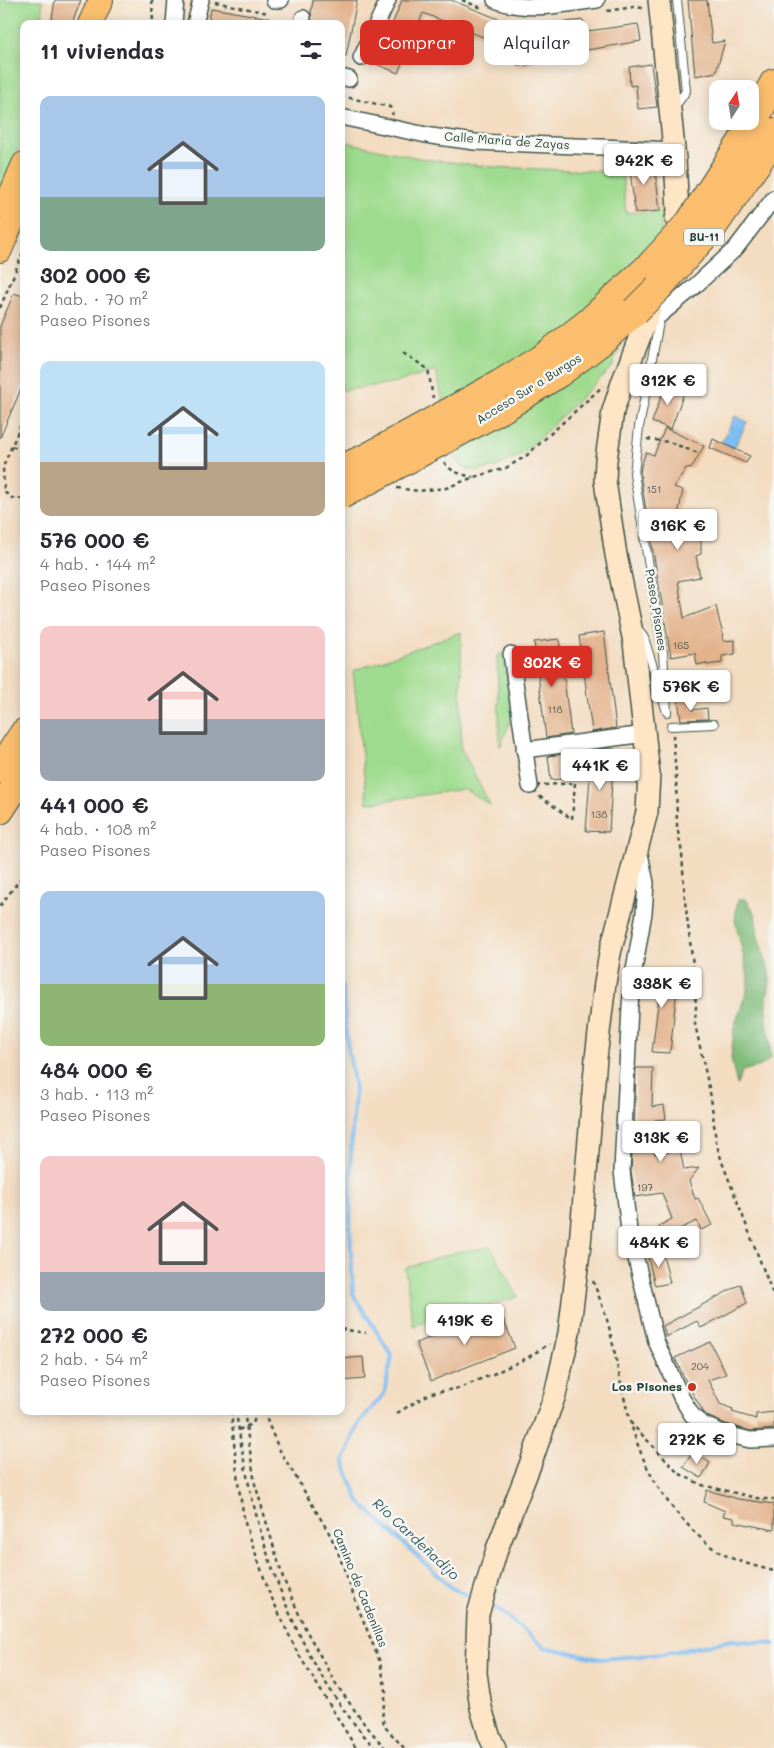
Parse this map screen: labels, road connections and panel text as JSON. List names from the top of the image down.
{
  "streets": {
    "highway": ["BU-11", "Acceso Sur a Burgos"],
    "main road": ["Paseo Pisones"],
    "street": ["Calle María de Zayas"],
    "path": ["Camino de Cadenillas"]
  },
  "crossings": [
    ["BU-11", "Acceso Sur a Burgos"],
    ["Acceso Sur a Burgos", "Paseo Pisones"]
  ],
  "water": ["Río Cardeñadijo"],
  "places": ["Los Pisones"],
  "house_numbers": [
    "151",
    "165",
    "118",
    "138",
    "197",
    "204"
  ],
  "north": "top",
  "page": {
    "chip": ["Comprar", "Alquilar"],
    "heading": "11 viviendas",
    "list": [
      {
        "name": "302 000 €",
        "note": "2 hab. · 70 m² · Paseo Pisones"
      },
      {
        "name": "576 000 €",
        "note": "4 hab. · 144 m² · Paseo Pisones"
      },
      {
        "name": "441 000 €",
        "note": "4 hab. · 108 m² · Paseo Pisones"
      },
      {
        "name": "484 000 €",
        "note": "3 hab. · 113 m² · Paseo Pisones"
      },
      {
        "name": "272 000 €",
        "note": "2 hab. · 54 m² · Paseo Pisones"
      }
    ],
    "price": [
      "942K €",
      "312K €",
      "316K €",
      "302K €",
      "576K €",
      "441K €",
      "338K €",
      "313K €",
      "484K €",
      "419K €",
      "272K €"
    ]
  }
}
